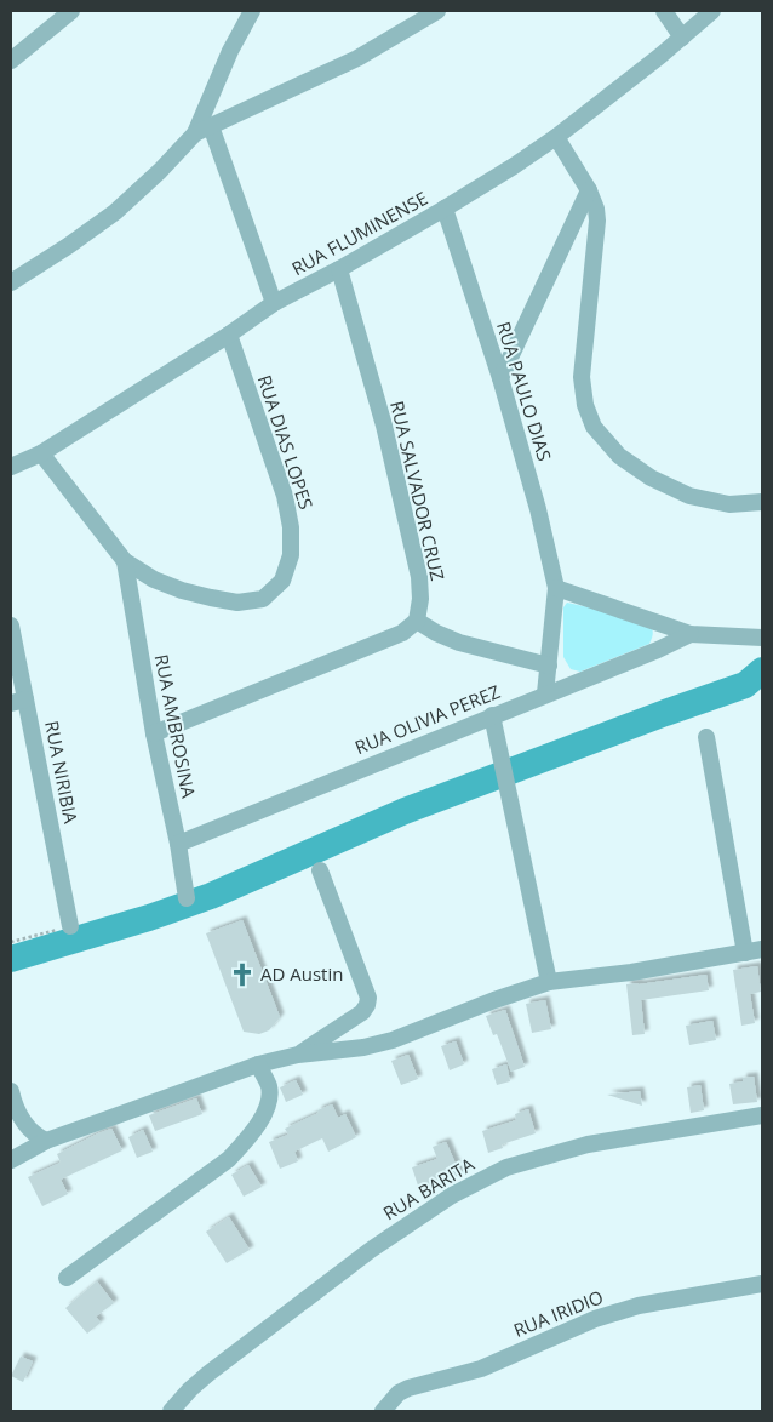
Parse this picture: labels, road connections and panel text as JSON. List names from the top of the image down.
{
  "streets": {
    "street": [
      "RUA FLUMINENSE",
      "RUA PAULO DIAS",
      "RUA DIAS LOPES",
      "RUA SALVADOR CRUZ",
      "RUA OLIVIA PEREZ",
      "RUA AMBROSINA",
      "RUA NIRIBIA",
      "RUA BARITA",
      "RUA IRIDIO"
    ]
  },
  "crossings": [
    ["RUA FLUMINENSE", "RUA PAULO DIAS"],
    ["RUA FLUMINENSE", "RUA DIAS LOPES"],
    ["RUA FLUMINENSE", "RUA SALVADOR CRUZ"],
    ["RUA PAULO DIAS", "RUA OLIVIA PEREZ"],
    ["RUA DIAS LOPES", "RUA AMBROSINA"],
    ["RUA OLIVIA PEREZ", "RUA AMBROSINA"]
  ],
  "places": {
    "church": ["AD Austin"]
  }
}
